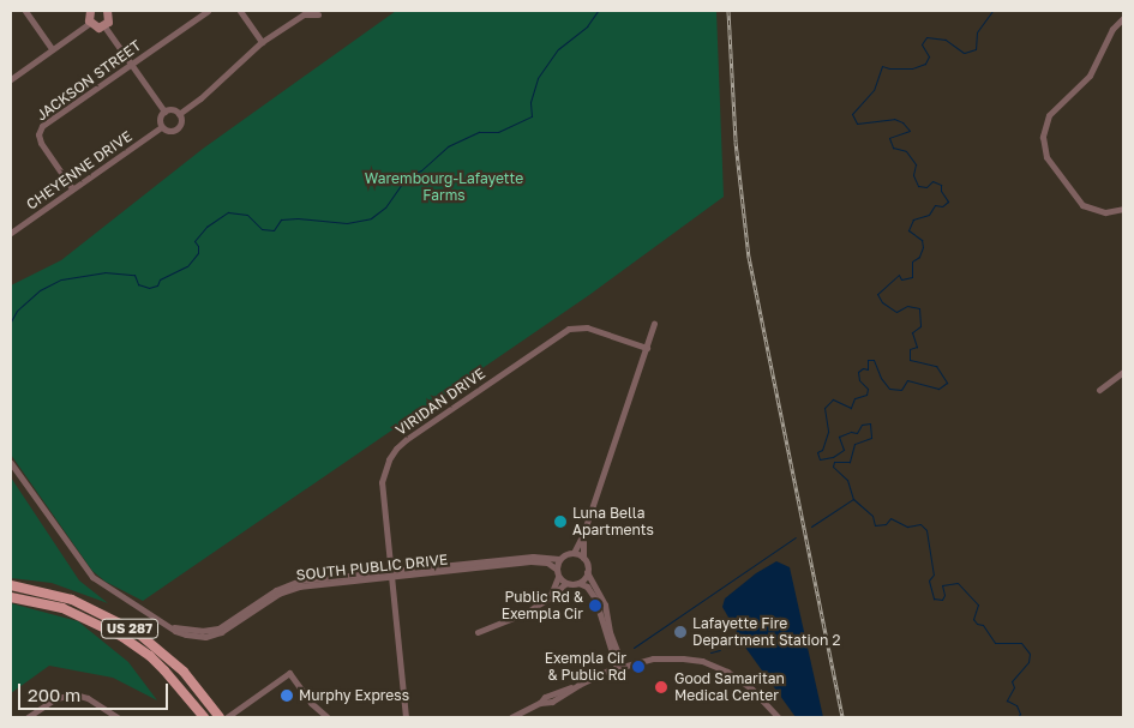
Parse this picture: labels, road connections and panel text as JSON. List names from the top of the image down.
{
  "streets": {
    "main road": ["US 287"],
    "street": [
      "JACKSON STREET",
      "CHEYENNE DRIVE",
      "VIRIDAN DRIVE",
      "SOUTH PUBLIC DRIVE"
    ]
  },
  "crossings": [
    ["JACKSON STREET", "CHEYENNE DRIVE"],
    ["VIRIDAN DRIVE", "SOUTH PUBLIC DRIVE"]
  ],
  "parks": ["Warembourg-Lafayette Farms"],
  "places": [
    "Luna Bella Apartments",
    "Public Rd & Exempla Cir",
    "Lafayette Fire Department Station 2",
    "Exempla Cir & Public Rd",
    "Good Samaritan Medical Center",
    "Murphy Express"
  ],
  "scale_bar": "200 m"
}
